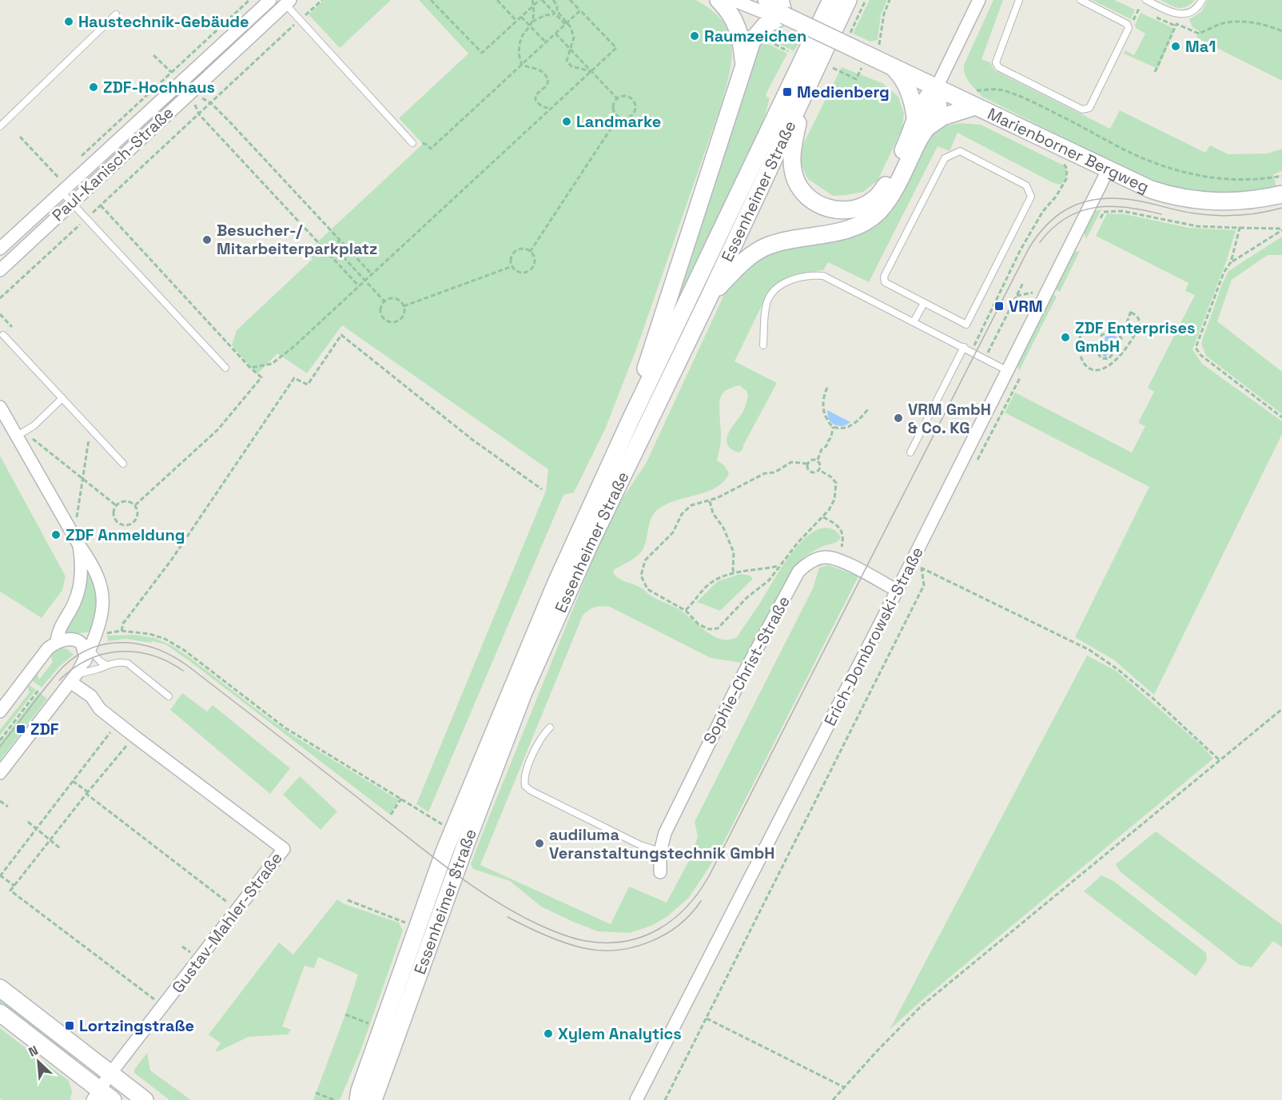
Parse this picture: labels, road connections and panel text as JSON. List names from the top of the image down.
{
  "streets": {
    "main road": ["Marienborner Bergweg", "Essenheimer Straße"],
    "street": [
      "Paul-Kanisch-Straße",
      "Erich-Dombrowski-Straße",
      "Sophie-Christ-Straße",
      "Gustav-Mahler-Straße"
    ]
  },
  "crossings": [
    ["Marienborner Bergweg", "Erich-Dombrowski-Straße"],
    ["Erich-Dombrowski-Straße", "Sophie-Christ-Straße"]
  ],
  "places": {
    "other": [
      "Haustechnik-Gebäude",
      "Raumzeichen",
      "Ma1",
      "ZDF-Hochhaus",
      "Landmarke",
      "Besucher-/ Mitarbeiterparkplatz",
      "ZDF Enterprises GmbH",
      "VRM GmbH & Co. KG",
      "ZDF Anmeldung",
      "audiluma Veranstaltungstechnik GmbH",
      "Xylem Analytics"
    ],
    "transit": [
      "Medienberg",
      "VRM",
      "ZDF",
      "Lortzingstraße"
    ]
  },
  "north": "top left"
}
